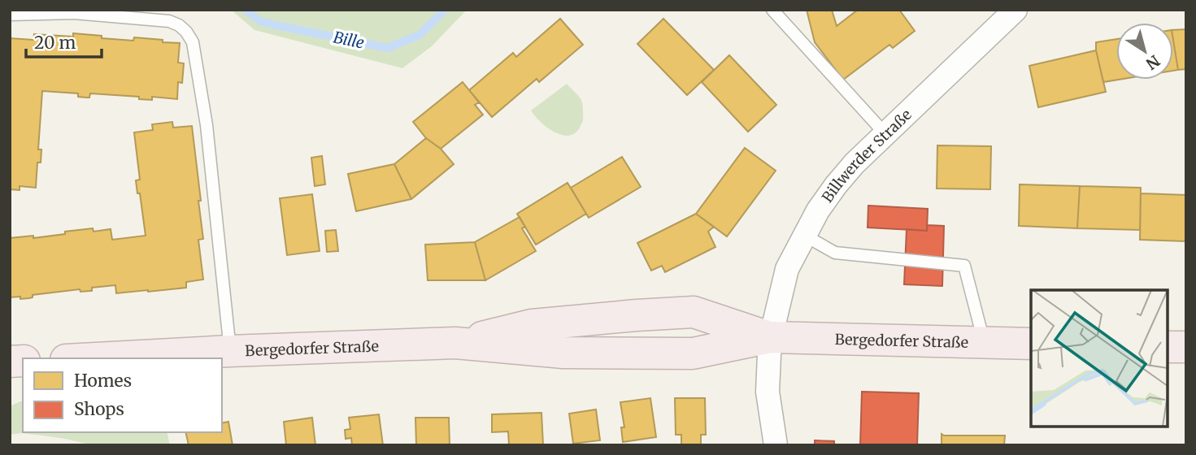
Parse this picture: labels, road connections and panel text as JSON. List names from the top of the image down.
{
  "streets": {
    "main road": ["Bergedorfer Straße"],
    "street": ["Billwerder Straße"]
  },
  "crossings": [
    ["Billwerder Straße", "Bergedorfer Straße"]
  ],
  "water": ["Bille"],
  "legend": ["Homes", "Shops"],
  "scale_bar": "20 m",
  "north": "bottom right"
}
